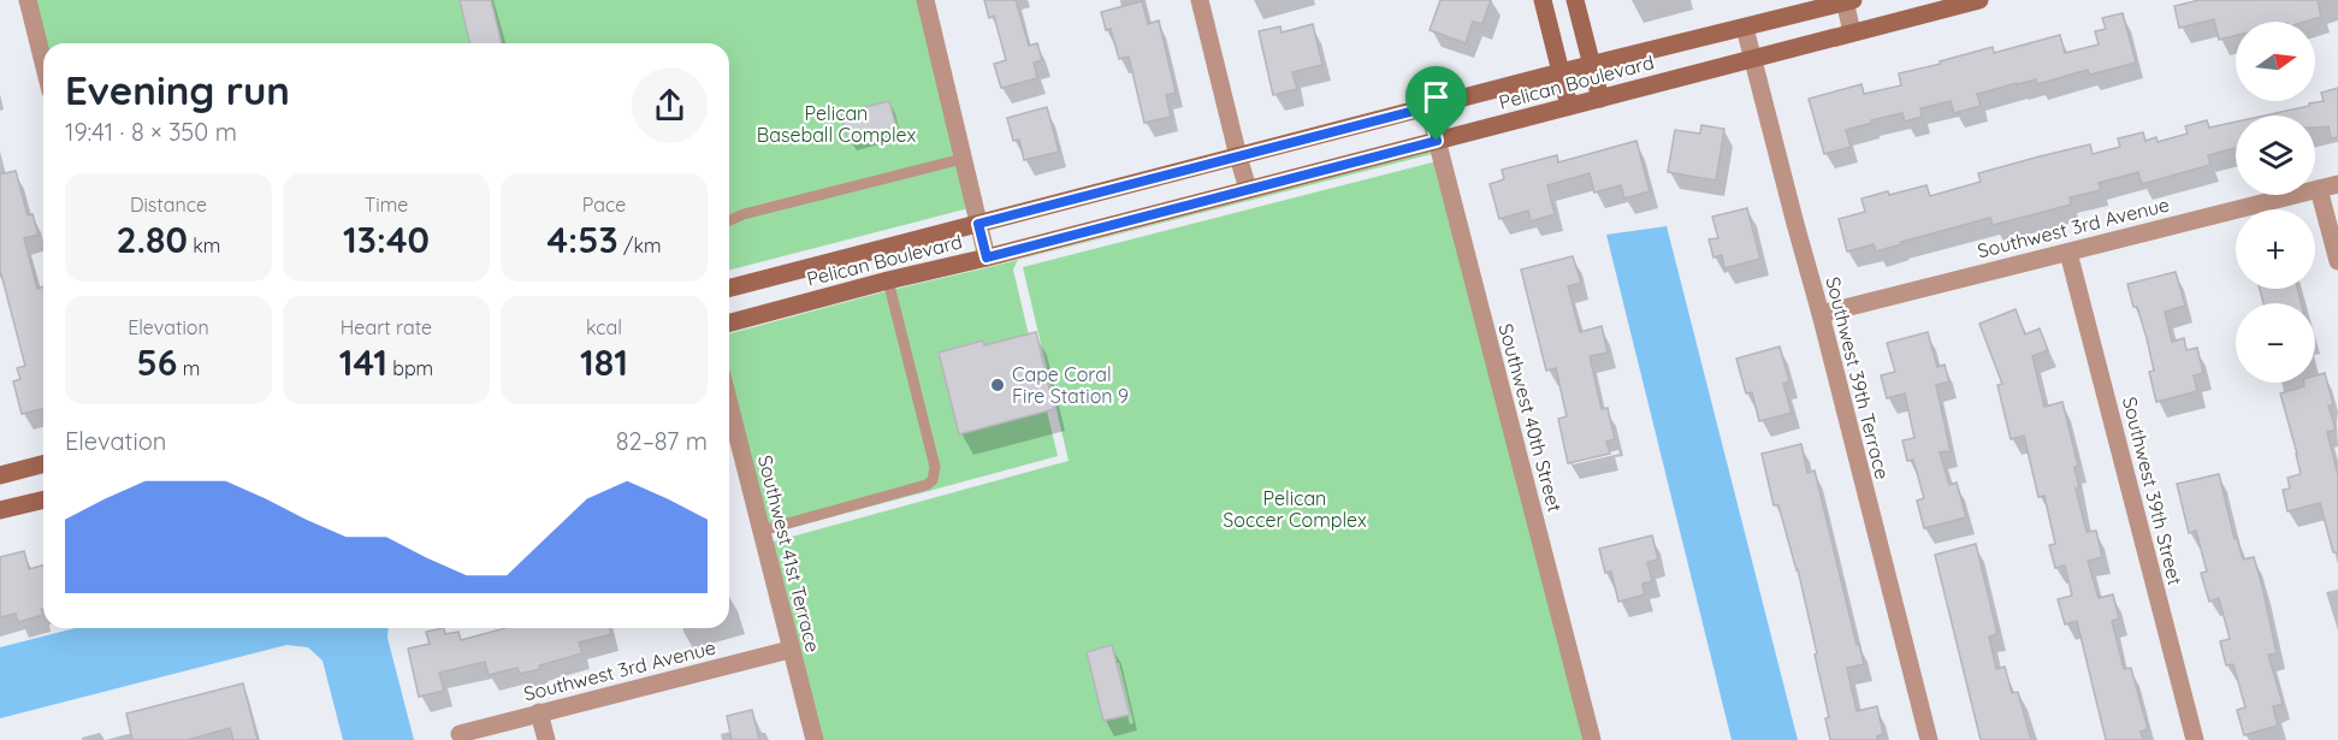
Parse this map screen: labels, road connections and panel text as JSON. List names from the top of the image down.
{
  "streets": {
    "street": [
      "Pelican Boulevard",
      "Southwest 3rd Avenue",
      "Southwest 39th Terrace",
      "Southwest 40th Street",
      "Southwest 39th Street",
      "Southwest 41st Terrace"
    ]
  },
  "crossings": [
    ["Pelican Boulevard", "Southwest 39th Terrace"],
    ["Pelican Boulevard", "Southwest 40th Street"],
    ["Southwest 3rd Avenue", "Southwest 39th Terrace"],
    ["Southwest 3rd Avenue", "Southwest 39th Street"],
    ["Southwest 3rd Avenue", "Southwest 41st Terrace"]
  ],
  "parks": ["Pelican Baseball Complex", "Pelican Soccer Complex"],
  "places": ["Cape Coral Fire Station 9"],
  "north": "right",
  "page": {
    "map_buttons": ["+", "−"],
    "heading": ["Evening run", "19:41 · 8 × 350 m"],
    "stats": [
      ["Distance", "2.80 km"],
      ["Time", "13:40"],
      ["Pace", "4:53 /km"],
      ["Elevation", "56 m"],
      ["Heart rate", "141 bpm"],
      ["kcal", "181"]
    ],
    "chart": ["Elevation", "82–87 m"]
  }
}
